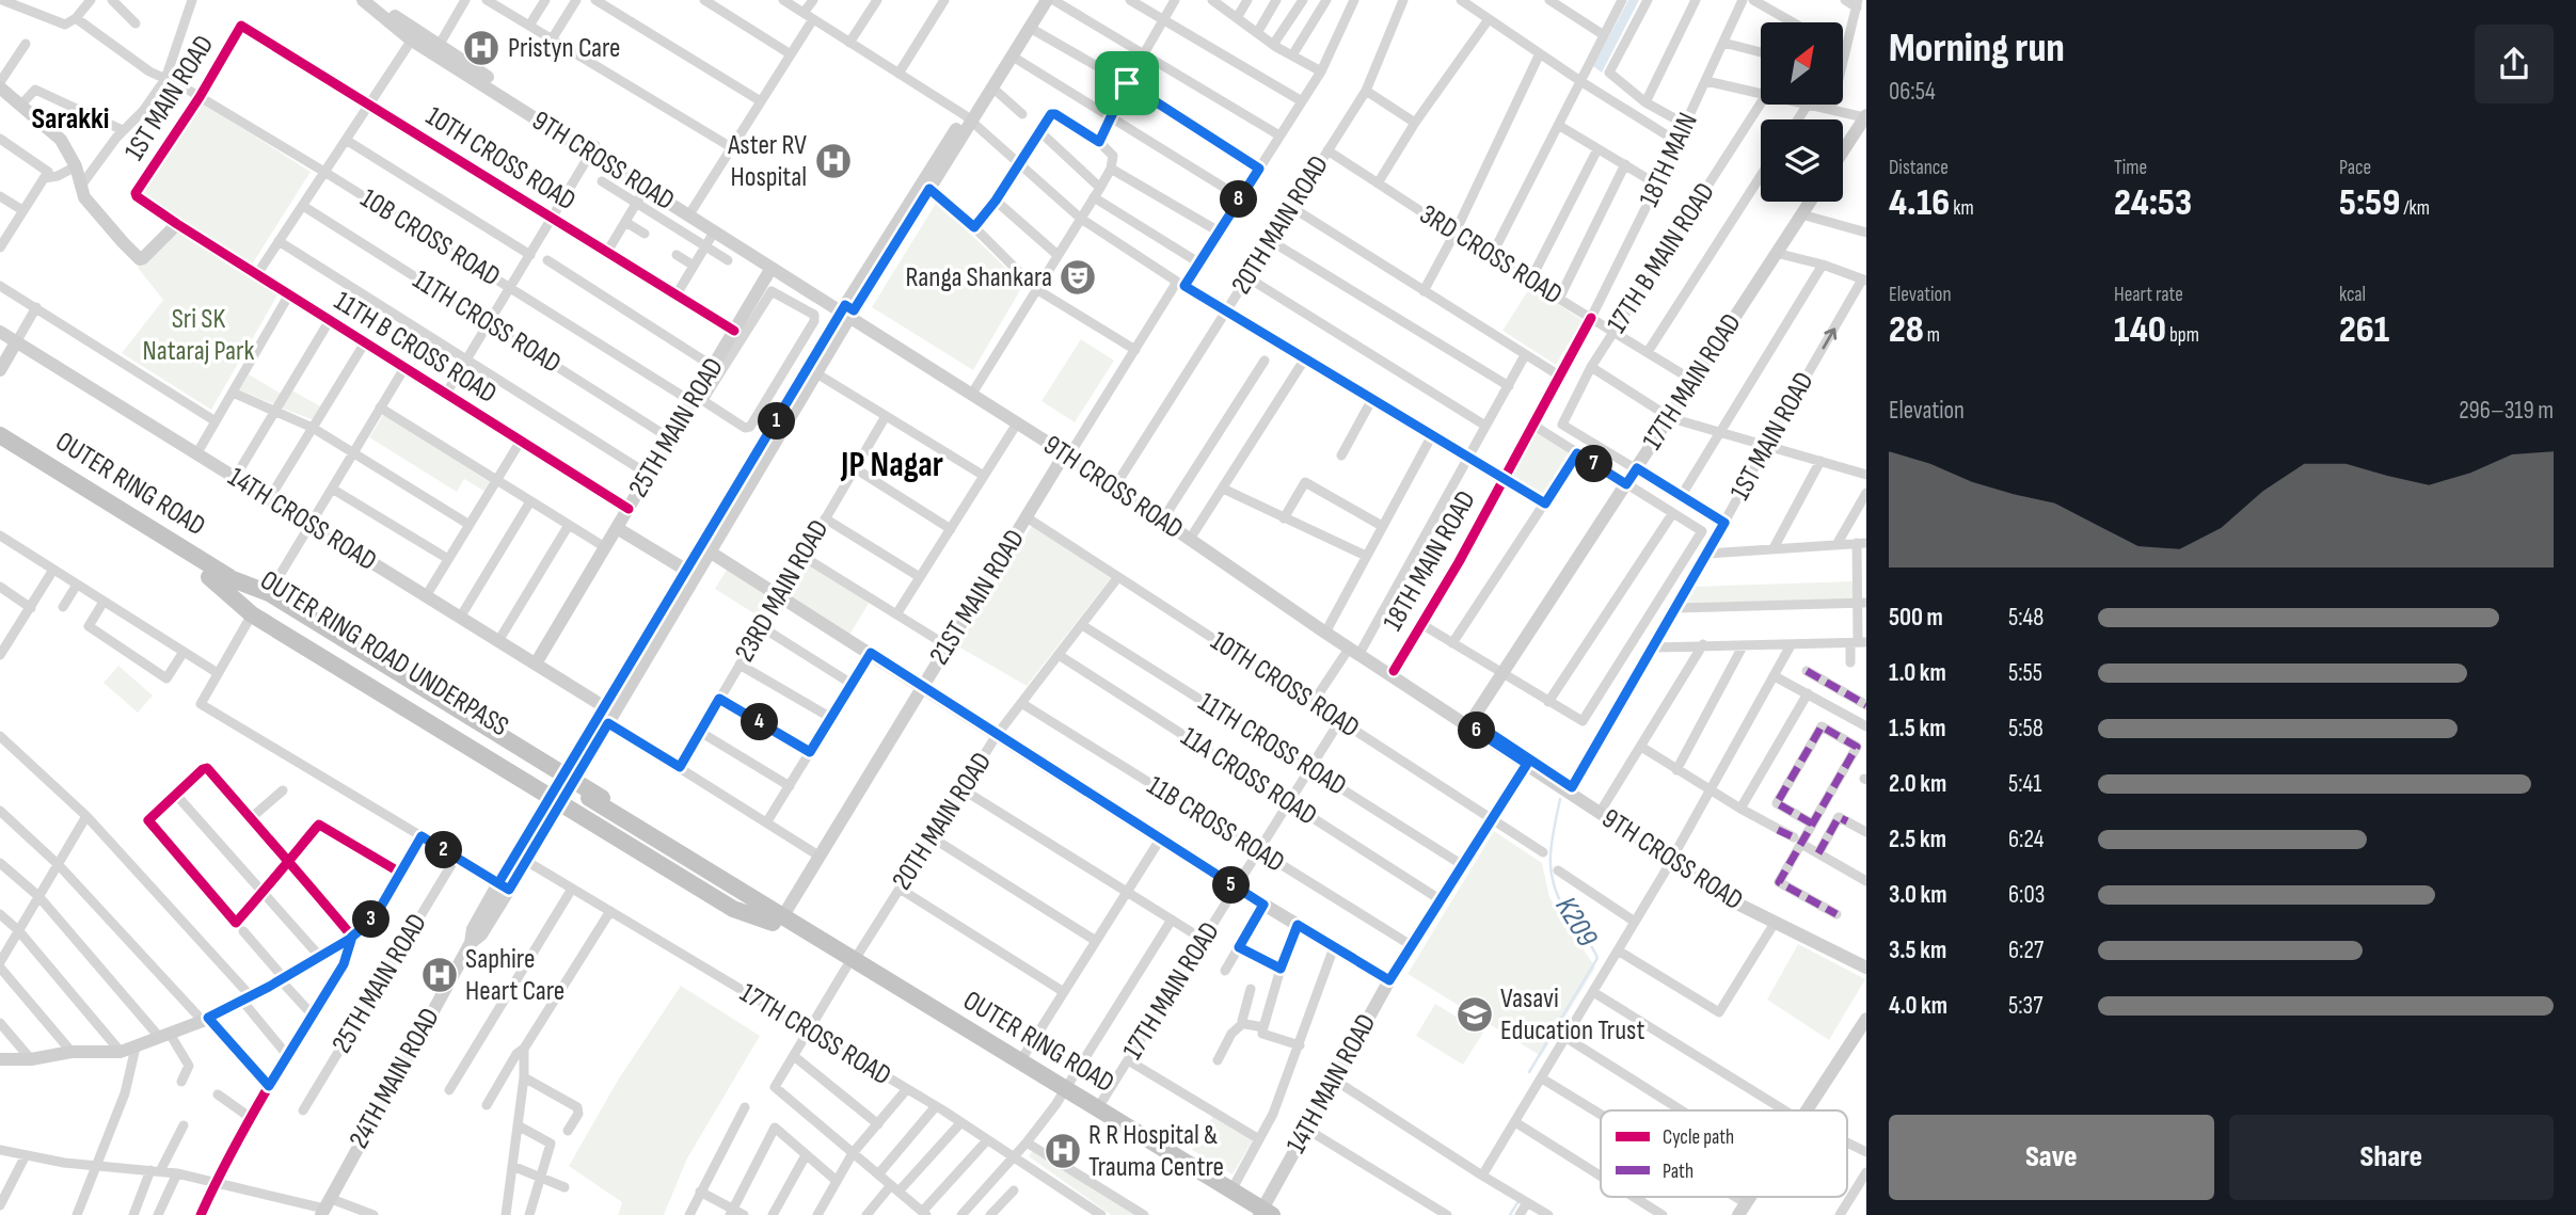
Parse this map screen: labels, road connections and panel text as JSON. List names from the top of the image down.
{
  "streets": {
    "highway": ["OUTER RING ROAD", "OUTER RING ROAD UNDERPASS"],
    "main road": [
      "9TH CROSS ROAD",
      "11TH B CROSS ROAD",
      "17TH MAIN ROAD",
      "25TH MAIN ROAD",
      "14TH CROSS ROAD",
      "21ST MAIN ROAD",
      "24TH MAIN ROAD",
      "14TH MAIN ROAD"
    ],
    "street": [
      "1ST MAIN ROAD",
      "10TH CROSS ROAD",
      "18TH MAIN",
      "20TH MAIN ROAD",
      "10B CROSS ROAD",
      "3RD CROSS ROAD",
      "17TH B MAIN ROAD",
      "11TH CROSS ROAD",
      "18TH MAIN ROAD",
      "23RD MAIN ROAD",
      "11A CROSS ROAD",
      "11B CROSS ROAD",
      "17TH CROSS ROAD"
    ]
  },
  "crossings": [
    ["1ST MAIN ROAD", "10TH CROSS ROAD"],
    ["1ST MAIN ROAD", "9TH CROSS ROAD"],
    ["1ST MAIN ROAD", "10B CROSS ROAD"],
    ["1ST MAIN ROAD", "11TH B CROSS ROAD"],
    ["10TH CROSS ROAD", "20TH MAIN ROAD"],
    ["10TH CROSS ROAD", "17TH MAIN ROAD"],
    ["10TH CROSS ROAD", "25TH MAIN ROAD"],
    ["10TH CROSS ROAD", "18TH MAIN ROAD"],
    ["10TH CROSS ROAD", "21ST MAIN ROAD"],
    ["10TH CROSS ROAD", "14TH MAIN ROAD"],
    ["18TH MAIN", "3RD CROSS ROAD"],
    ["18TH MAIN", "18TH MAIN ROAD"],
    ["9TH CROSS ROAD", "20TH MAIN ROAD"],
    ["9TH CROSS ROAD", "17TH MAIN ROAD"],
    ["9TH CROSS ROAD", "25TH MAIN ROAD"],
    ["9TH CROSS ROAD", "18TH MAIN ROAD"],
    ["9TH CROSS ROAD", "21ST MAIN ROAD"],
    ["9TH CROSS ROAD", "24TH MAIN ROAD"],
    ["9TH CROSS ROAD", "14TH MAIN ROAD"],
    ["20TH MAIN ROAD", "3RD CROSS ROAD"],
    ["20TH MAIN ROAD", "11TH CROSS ROAD"],
    ["20TH MAIN ROAD", "OUTER RING ROAD"],
    ["20TH MAIN ROAD", "11A CROSS ROAD"],
    ["20TH MAIN ROAD", "11B CROSS ROAD"],
    ["20TH MAIN ROAD", "17TH CROSS ROAD"],
    ["10B CROSS ROAD", "25TH MAIN ROAD"],
    ["3RD CROSS ROAD", "17TH B MAIN ROAD"],
    ["3RD CROSS ROAD", "17TH MAIN ROAD"],
    ["3RD CROSS ROAD", "18TH MAIN ROAD"],
    ["17TH B MAIN ROAD", "17TH MAIN ROAD"],
    ["11TH CROSS ROAD", "17TH MAIN ROAD"],
    ["11TH CROSS ROAD", "25TH MAIN ROAD"],
    ["11TH CROSS ROAD", "14TH MAIN ROAD"],
    ["11TH B CROSS ROAD", "25TH MAIN ROAD"],
    ["17TH MAIN ROAD", "OUTER RING ROAD"],
    ["17TH MAIN ROAD", "11A CROSS ROAD"],
    ["17TH MAIN ROAD", "11B CROSS ROAD"],
    ["25TH MAIN ROAD", "14TH CROSS ROAD"],
    ["OUTER RING ROAD", "21ST MAIN ROAD"],
    ["OUTER RING ROAD", "OUTER RING ROAD UNDERPASS"],
    ["OUTER RING ROAD", "14TH MAIN ROAD"],
    ["14TH CROSS ROAD", "24TH MAIN ROAD"],
    ["11A CROSS ROAD", "14TH MAIN ROAD"],
    ["11B CROSS ROAD", "14TH MAIN ROAD"],
    ["17TH CROSS ROAD", "24TH MAIN ROAD"]
  ],
  "districts": ["Sarakki", "JP Nagar"],
  "water": ["K209"],
  "parks": ["Sri SK Nataraj Park"],
  "places": {
    "hospital": [
      "Pristyn Care",
      "Aster RV Hospital",
      "Saphire Heart Care",
      "R R Hospital & Trauma Centre"
    ],
    "theatre": ["Ranga Shankara"],
    "school or university": ["Vasavi Education Trust"]
  },
  "legend": ["Cycle path", "Path"],
  "north": "top right",
  "page": {
    "heading": ["Morning run", "06:54"],
    "stats": [
      ["Distance", "4.16 km"],
      ["Time", "24:53"],
      ["Pace", "5:59 /km"],
      ["Elevation", "28 m"],
      ["Heart rate", "140 bpm"],
      ["kcal", "261"]
    ],
    "pins": [
      "8",
      "1",
      "7",
      "4",
      "6",
      "2",
      "5",
      "3"
    ],
    "chart": ["Elevation", "296–319 m"],
    "list": [
      {
        "name": "500 m",
        "note": "5:48"
      },
      {
        "name": "1.0 km",
        "note": "5:55"
      },
      {
        "name": "1.5 km",
        "note": "5:58"
      },
      {
        "name": "2.0 km",
        "note": "5:41"
      },
      {
        "name": "2.5 km",
        "note": "6:24"
      },
      {
        "name": "3.0 km",
        "note": "6:03"
      },
      {
        "name": "3.5 km",
        "note": "6:27"
      },
      {
        "name": "4.0 km",
        "note": "5:37"
      }
    ],
    "buttons": ["Save", "Share"]
  }
}
